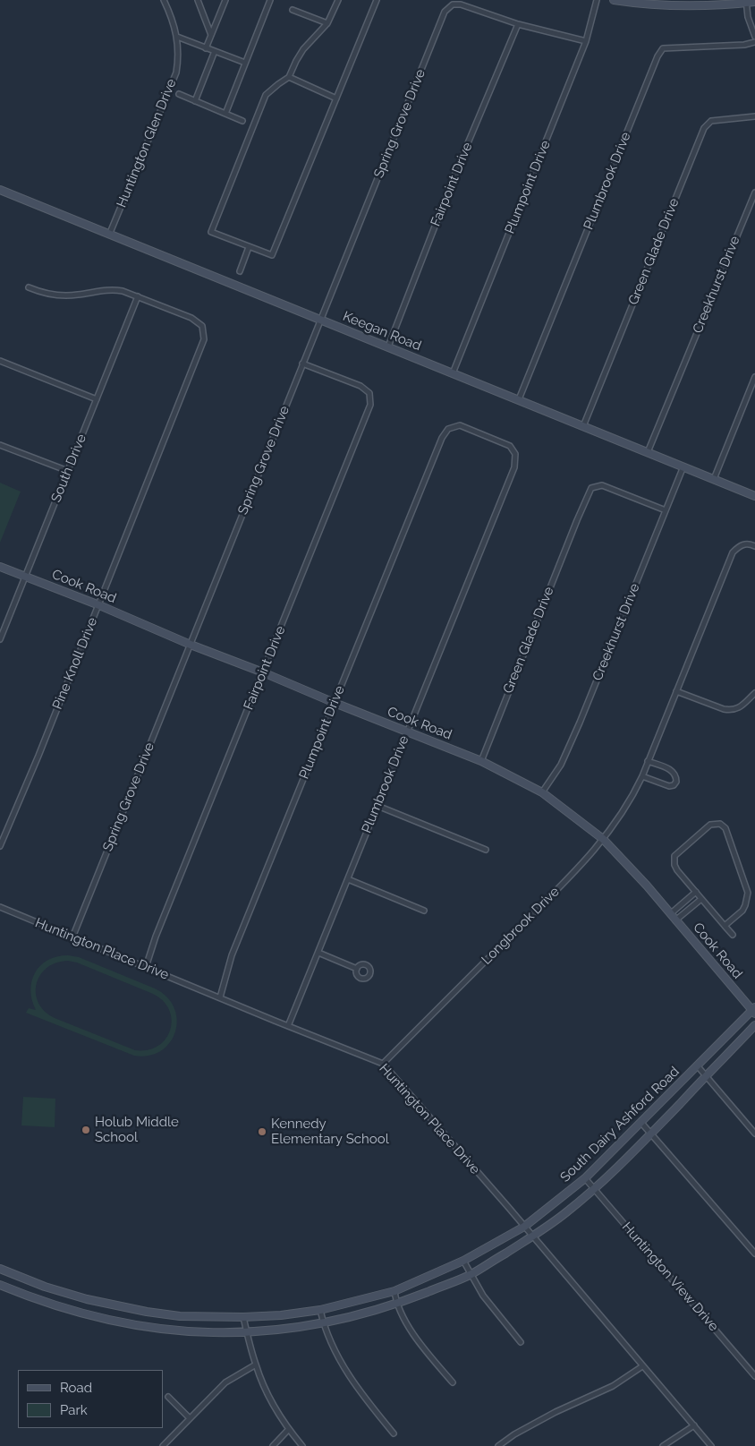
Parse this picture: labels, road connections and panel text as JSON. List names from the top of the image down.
{
  "streets": {
    "main road": ["Keegan Road", "Cook Road", "South Dairy Ashford Road"],
    "street": [
      "Spring Grove Drive",
      "Huntington Glen Drive",
      "Plumbrook Drive",
      "Fairpoint Drive",
      "Plumpoint Drive",
      "Green Glade Drive",
      "Creekhurst Drive",
      "South Drive",
      "Pine Knoll Drive",
      "Longbrook Drive",
      "Huntington Place Drive",
      "Huntington View Drive"
    ]
  },
  "crossings": [
    ["Spring Grove Drive", "Fairpoint Drive"],
    ["Spring Grove Drive", "Keegan Road"],
    ["Spring Grove Drive", "Cook Road"],
    ["Spring Grove Drive", "Huntington Place Drive"],
    ["Huntington Glen Drive", "Keegan Road"],
    ["Plumbrook Drive", "Plumpoint Drive"],
    ["Plumbrook Drive", "Keegan Road"],
    ["Plumbrook Drive", "Cook Road"],
    ["Plumbrook Drive", "Huntington Place Drive"],
    ["Fairpoint Drive", "Keegan Road"],
    ["Fairpoint Drive", "Cook Road"],
    ["Fairpoint Drive", "Huntington Place Drive"],
    ["Plumpoint Drive", "Keegan Road"],
    ["Plumpoint Drive", "Cook Road"],
    ["Plumpoint Drive", "Huntington Place Drive"],
    ["Green Glade Drive", "Creekhurst Drive"],
    ["Green Glade Drive", "Keegan Road"],
    ["Green Glade Drive", "Cook Road"],
    ["Creekhurst Drive", "Keegan Road"],
    ["Creekhurst Drive", "Cook Road"],
    ["South Drive", "Cook Road"],
    ["South Drive", "Pine Knoll Drive"],
    ["Cook Road", "Pine Knoll Drive"],
    ["Cook Road", "Longbrook Drive"],
    ["Cook Road", "South Dairy Ashford Road"],
    ["Longbrook Drive", "Huntington Place Drive"],
    ["Huntington Place Drive", "South Dairy Ashford Road"],
    ["South Dairy Ashford Road", "Huntington View Drive"]
  ],
  "places": ["Holub Middle School", "Kennedy Elementary School"],
  "legend": ["Road", "Park"]
}
